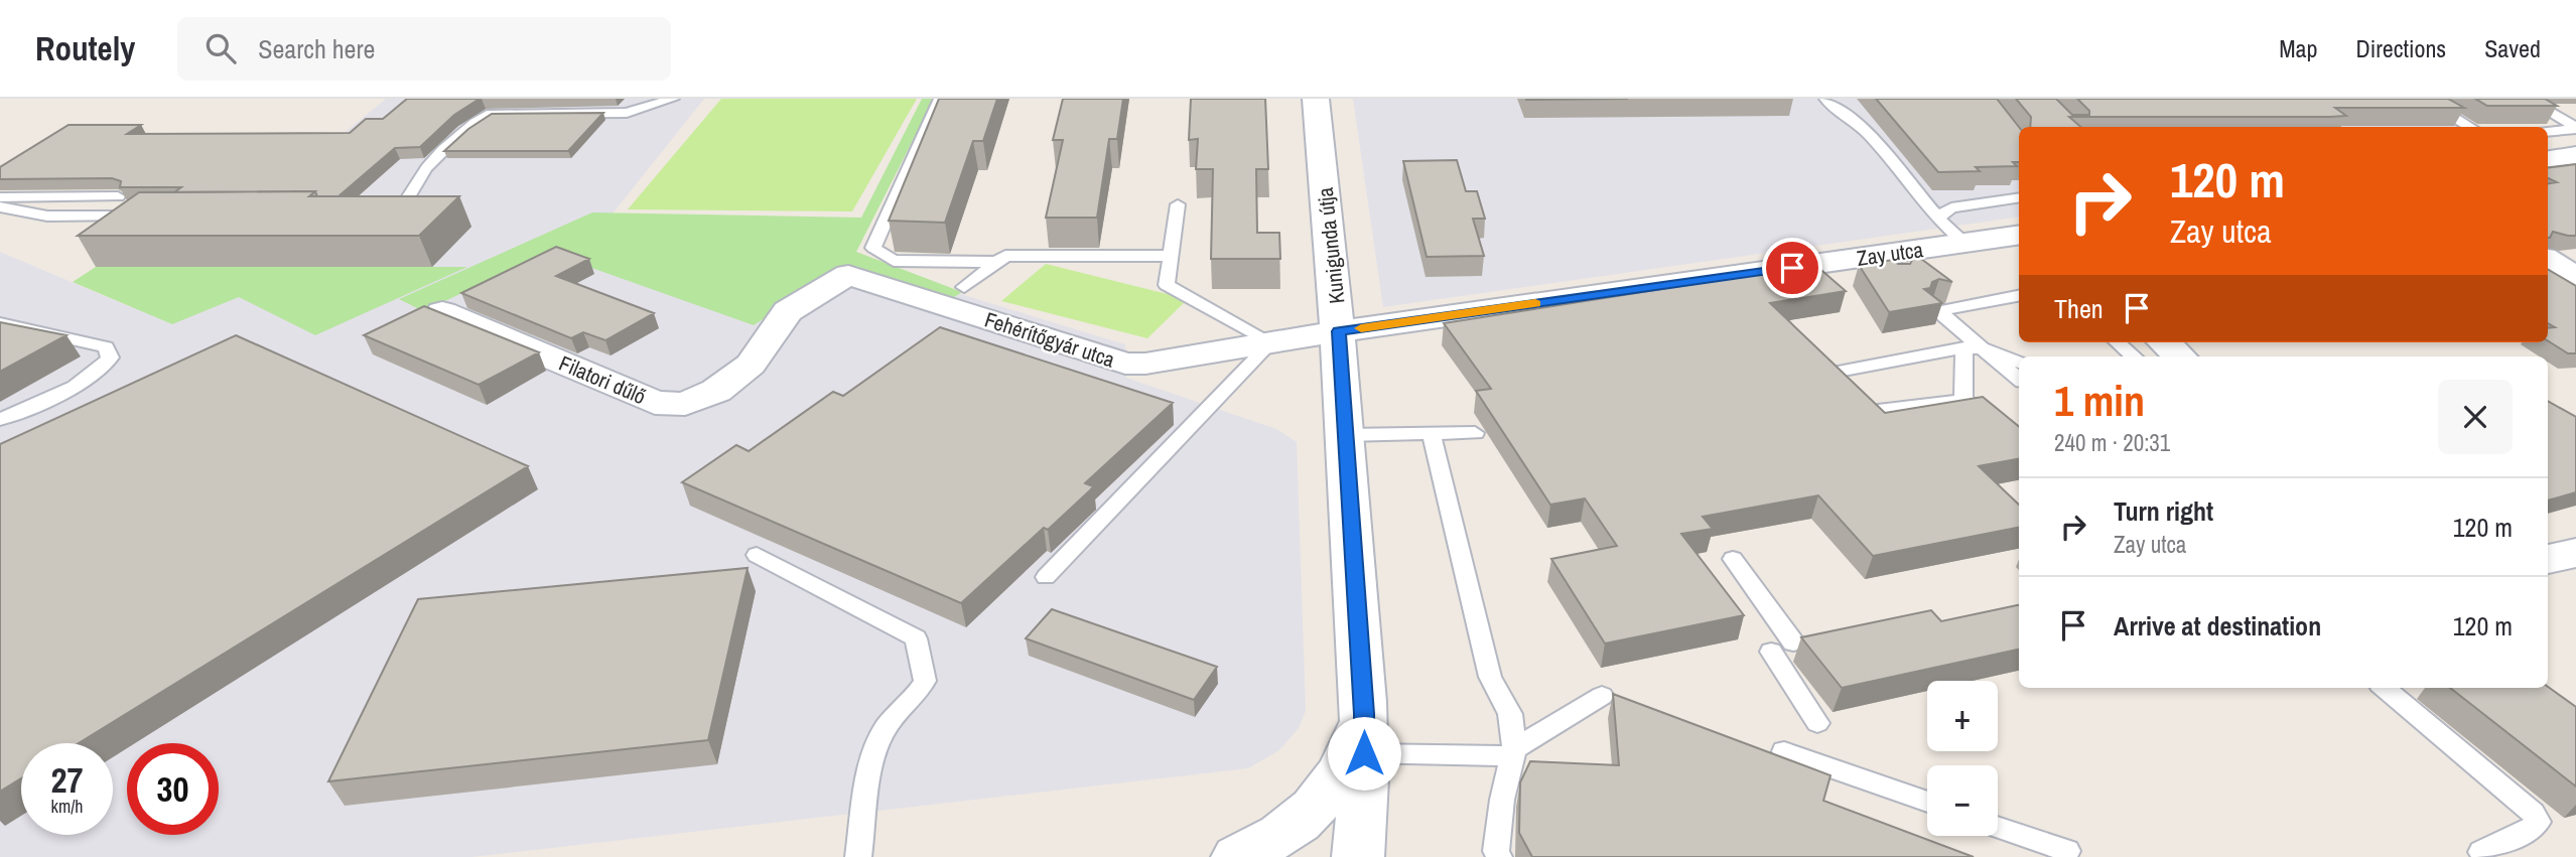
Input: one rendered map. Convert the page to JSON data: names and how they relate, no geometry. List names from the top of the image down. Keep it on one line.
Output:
{"streets":{"street":["Kunigunda útja","Zay utca","Fehérítőgyár utca","Filatori dűlő"]},"crossings":[["Kunigunda útja","Zay utca"],["Kunigunda útja","Fehérítőgyár utca"],["Zay utca","Fehérítőgyár utca"],["Fehérítőgyár utca","Filatori dűlő"]],"page":{"header":"Routely","search":"Search here","nav":["Map","Directions","Saved"],"turn":["120 m","Zay utca"],"then":"Then","heading":["1 min","240 m · 20:31"],"list":[{"name":"Turn right","note":"Zay utca","value":"120 m"},{"name":"Arrive at destination","value":"120 m"}],"map_buttons":["+","−"],"speed":"27 km/h","limit":"30"}}
